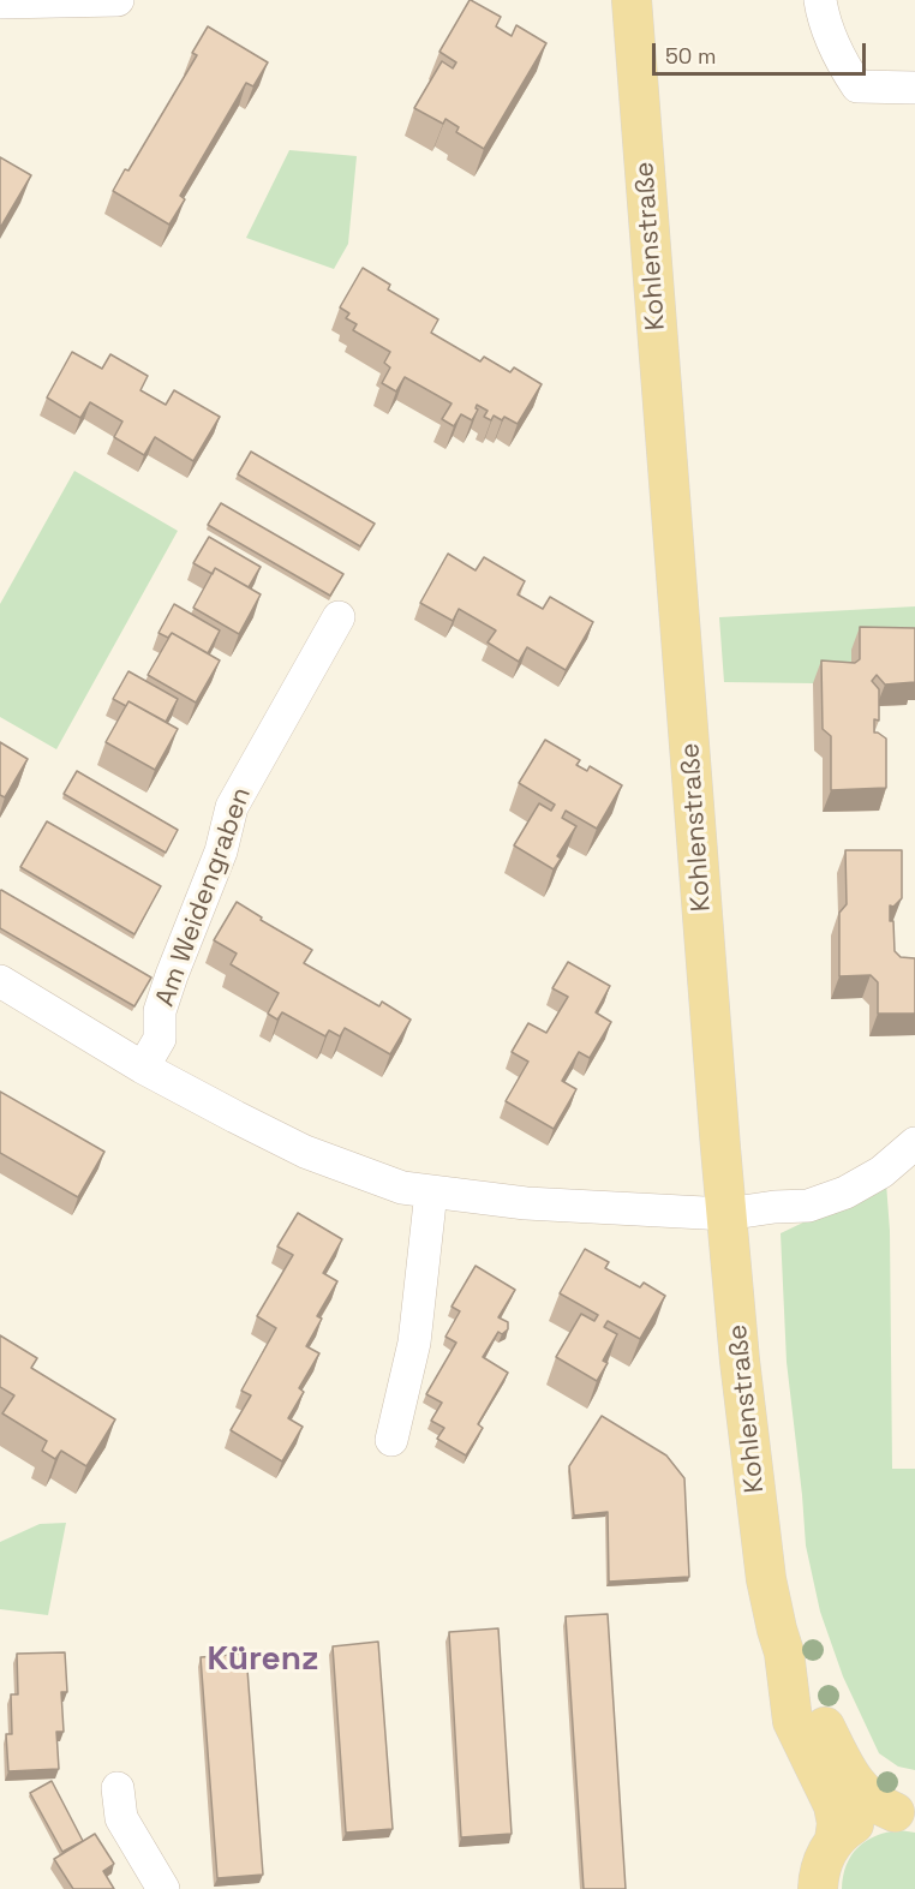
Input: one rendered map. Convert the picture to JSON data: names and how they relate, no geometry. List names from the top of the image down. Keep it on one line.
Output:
{"streets":{"main road":["Kohlenstraße"],"street":["Am Weidengraben"]},"districts":["Kürenz"],"scale_bar":"50 m"}
